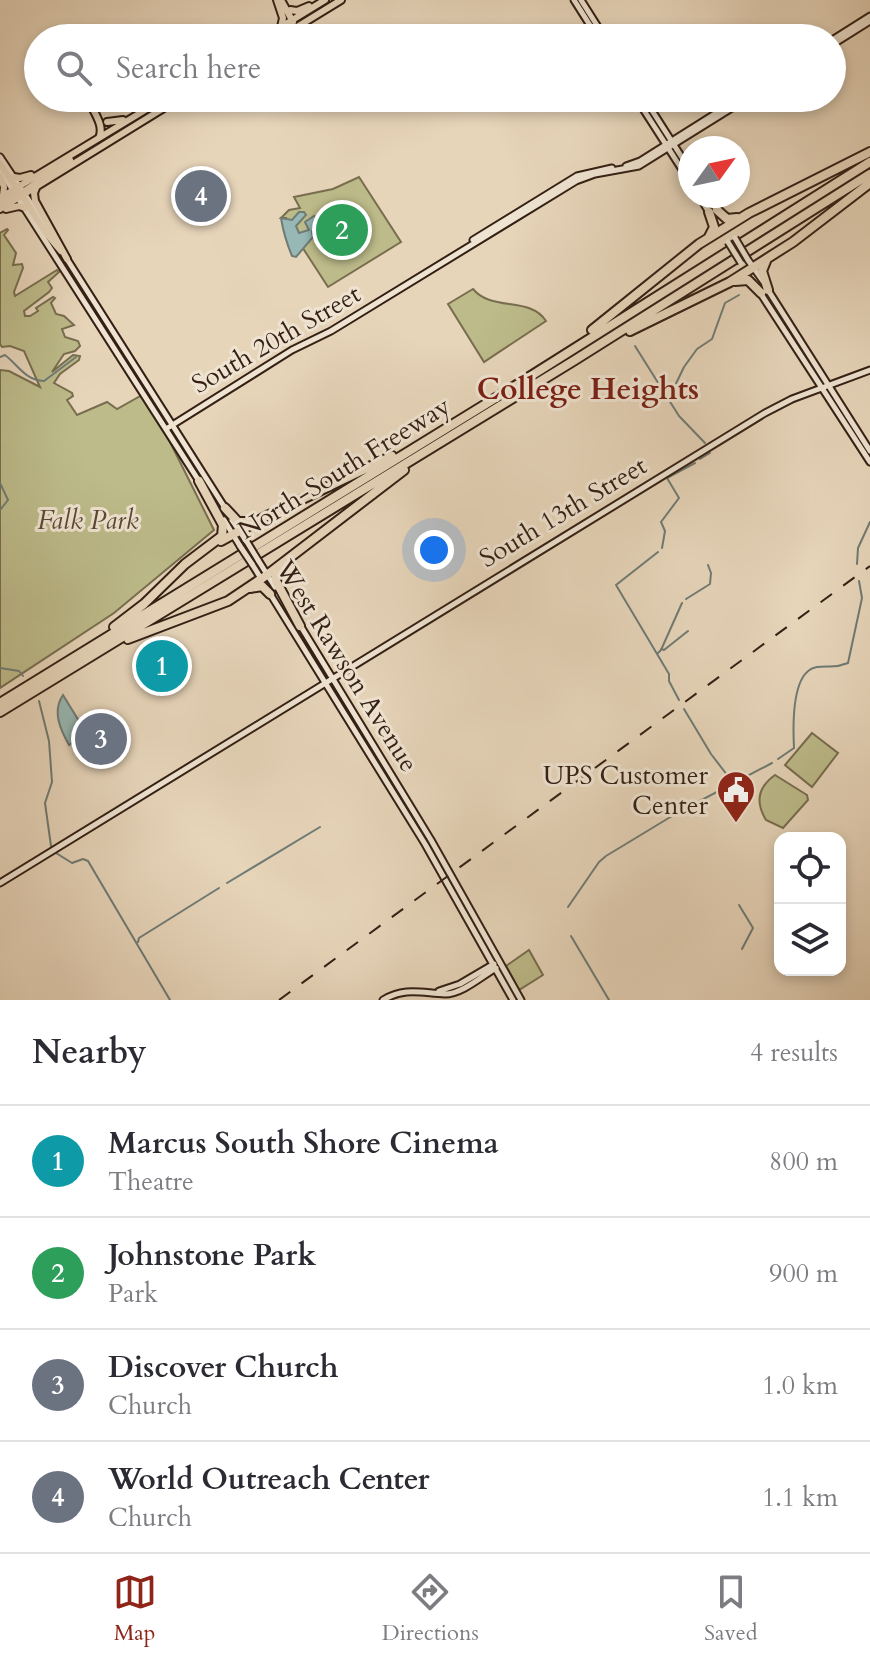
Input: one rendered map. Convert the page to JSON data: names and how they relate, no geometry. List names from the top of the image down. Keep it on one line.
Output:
{"streets":{"highway":["North-South Freeway"],"main road":["South 20th Street","South 13th Street","West Rawson Avenue"]},"crossings":[["South 20th Street","West Rawson Avenue"],["South 13th Street","West Rawson Avenue"]],"districts":["College Heights"],"parks":["Falk Park"],"places":{"public building":["UPS Customer Center"]},"north":"top right","page":{"search":"Search here","pins":["4","2","1","3"],"heading":["Nearby","4 results"],"list":[{"mark":"1","name":"Marcus South Shore Cinema","note":"Theatre","value":"800 m"},{"mark":"2","name":"Johnstone Park","note":"Park","value":"900 m"},{"mark":"3","name":"Discover Church","note":"Church","value":"1.0 km"},{"mark":"4","name":"World Outreach Center","note":"Church","value":"1.1 km"}],"nav":["Map","Directions","Saved"]}}
